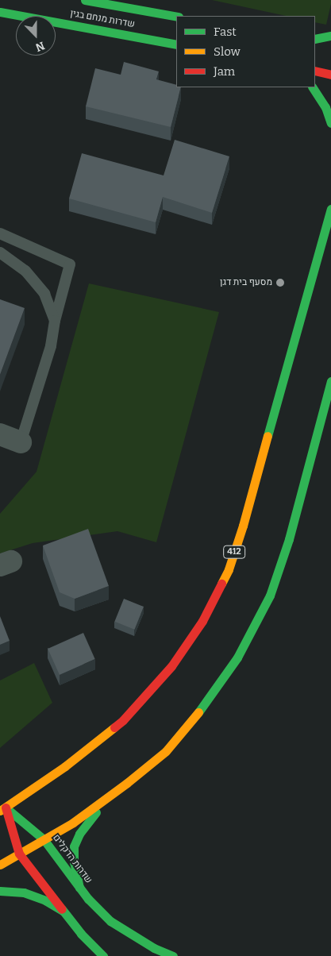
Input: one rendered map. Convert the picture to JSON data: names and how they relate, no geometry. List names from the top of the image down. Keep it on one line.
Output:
{"streets":{"main road":["שדרות מנחם בגין","412","שדרות הדקלים"]},"crossings":[["412","שדרות הדקלים"]],"places":["מסעף בית דגן"],"legend":["Fast","Slow","Jam"],"north":"bottom"}
